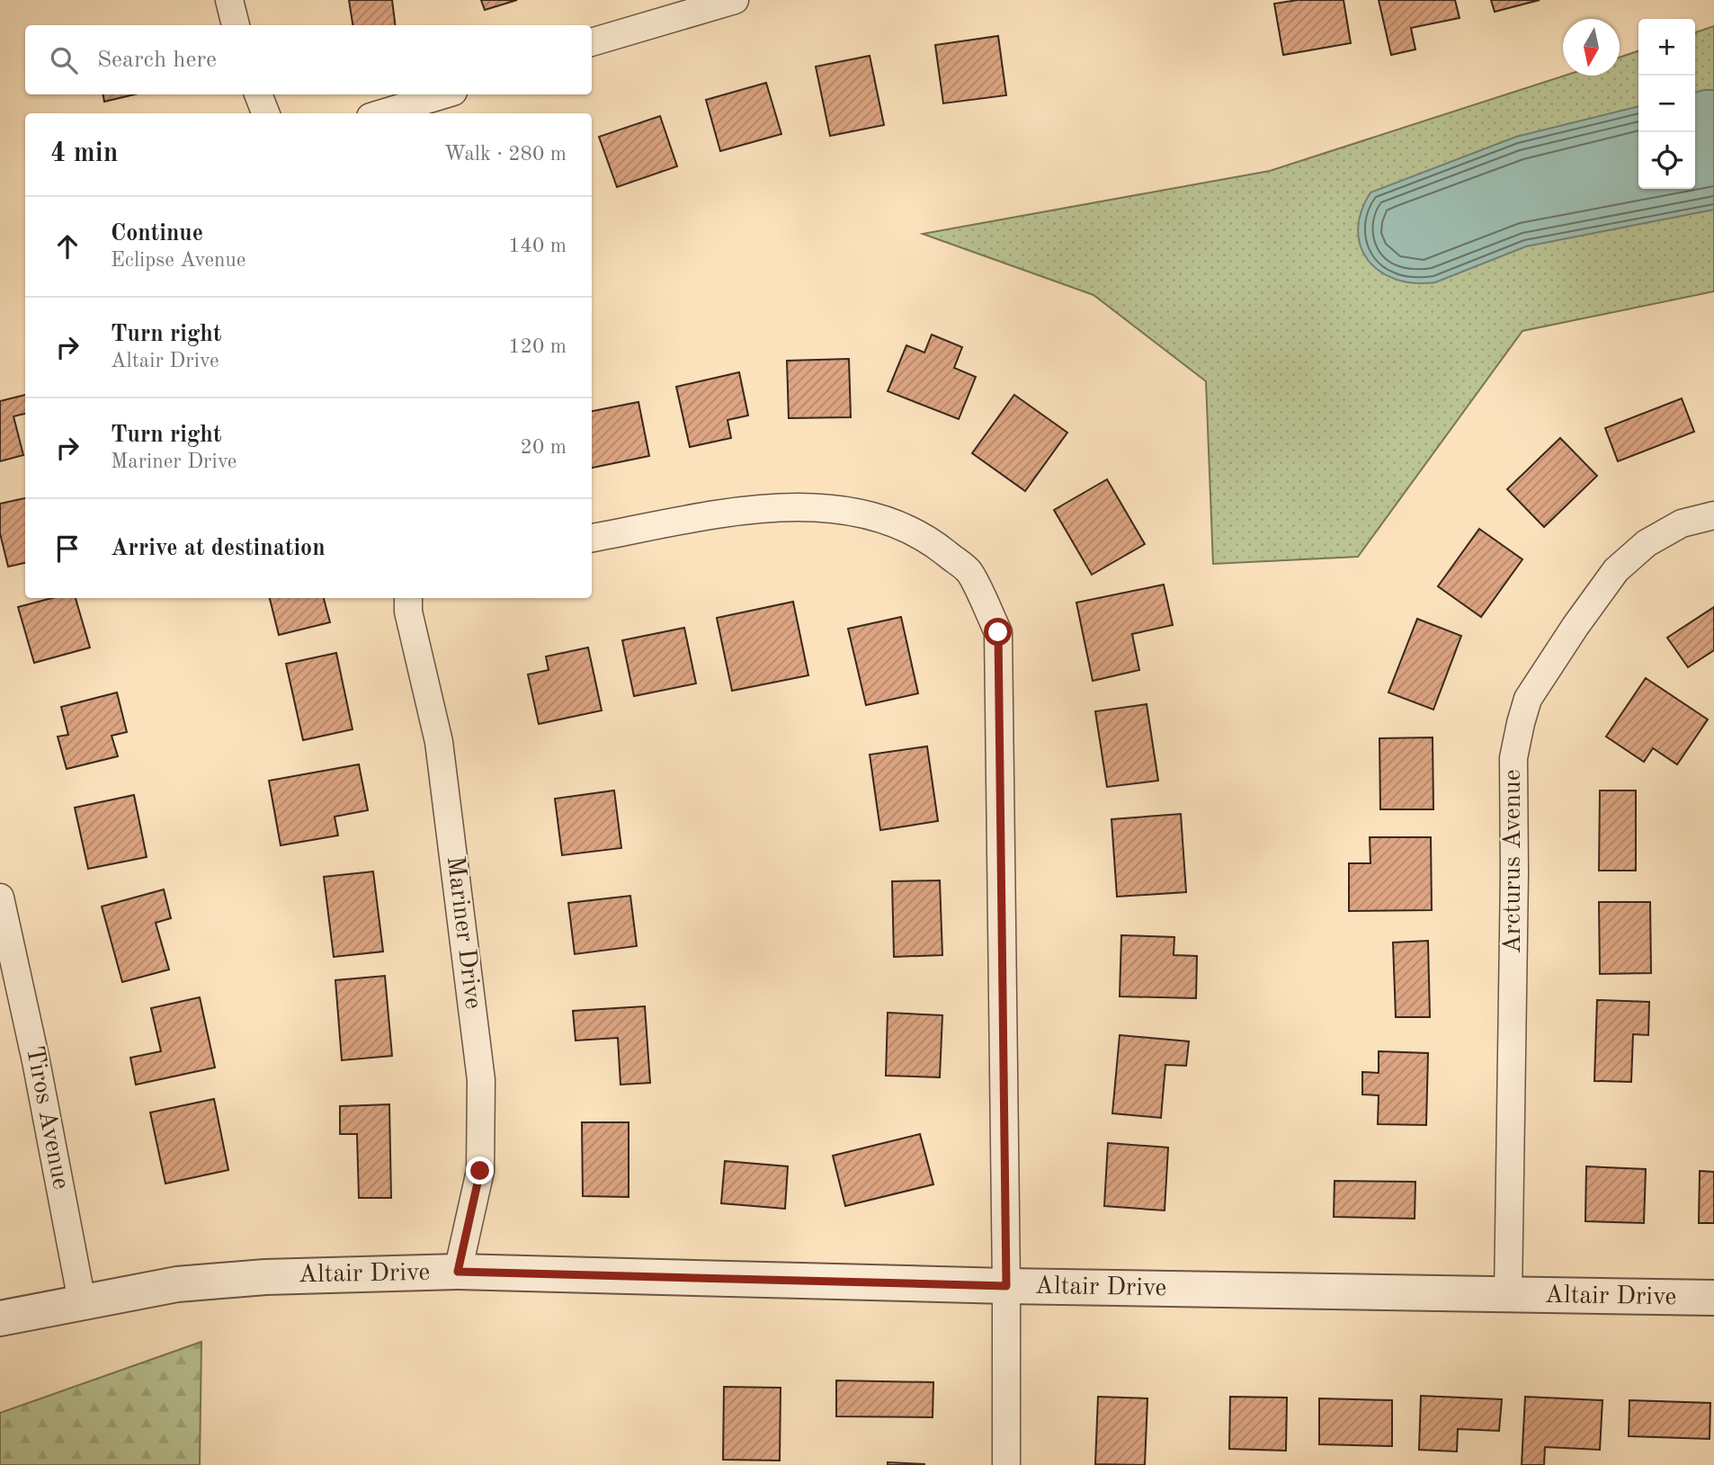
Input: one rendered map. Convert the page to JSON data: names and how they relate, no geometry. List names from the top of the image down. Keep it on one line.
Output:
{"streets":{"street":["Arcturus Avenue","Mariner Drive","Tiros Avenue","Altair Drive"]},"crossings":[["Arcturus Avenue","Altair Drive"],["Mariner Drive","Altair Drive"],["Tiros Avenue","Altair Drive"]],"north":"bottom","page":{"map_buttons":["+","−"],"search":"Search here","heading":["4 min","Walk · 280 m"],"list":[["Continue","Eclipse Avenue","140 m"],["Turn right","Altair Drive","120 m"],["Turn right","Mariner Drive","20 m"],"Arrive at destination"]}}
